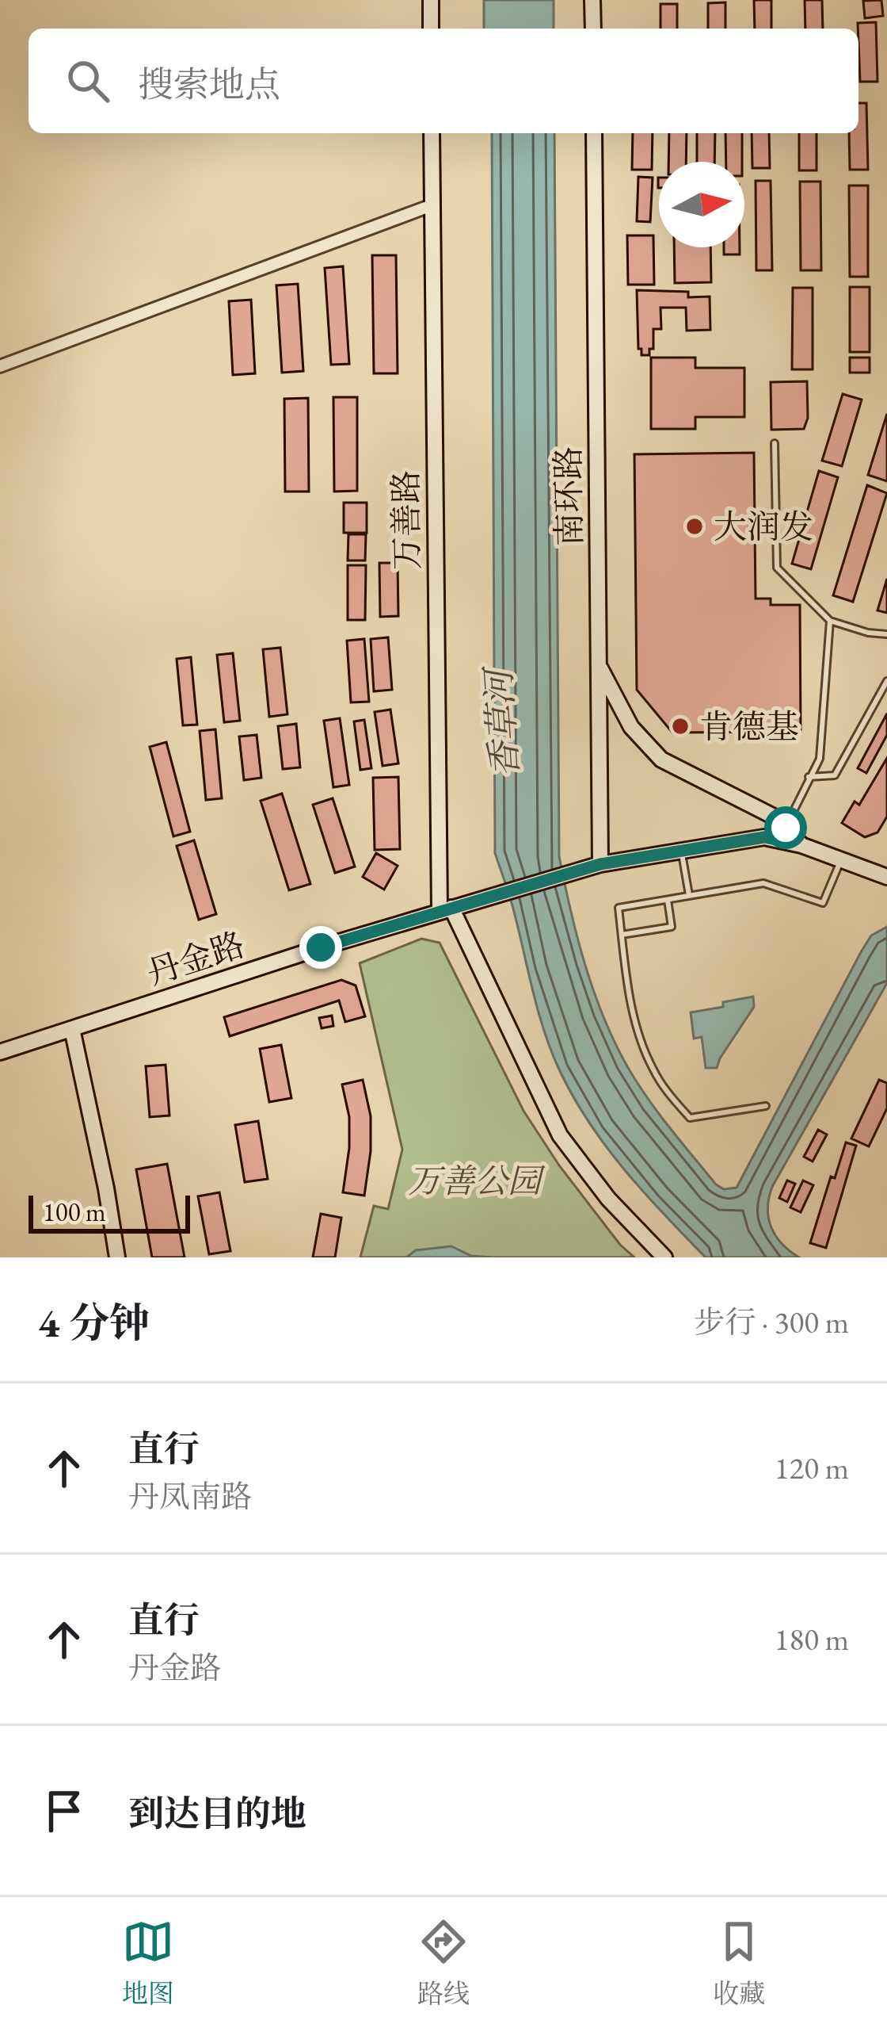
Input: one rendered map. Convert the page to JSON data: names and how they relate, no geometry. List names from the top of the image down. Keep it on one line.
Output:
{"streets":{"main road":["南环路","万善路","丹金路"]},"crossings":[["南环路","丹金路"],["万善路","丹金路"]],"water":["香草河"],"parks":["万善公园"],"places":["大润发","肯德基"],"scale_bar":"100 m","north":"right","page":{"search":"搜索地点","scale":"100 m","heading":["4 分钟","步行 · 300 m"],"list":[["直行","丹凤南路","120 m"],["直行","丹金路","180 m"],"到达目的地"],"nav":["地图","路线","收藏"]}}
